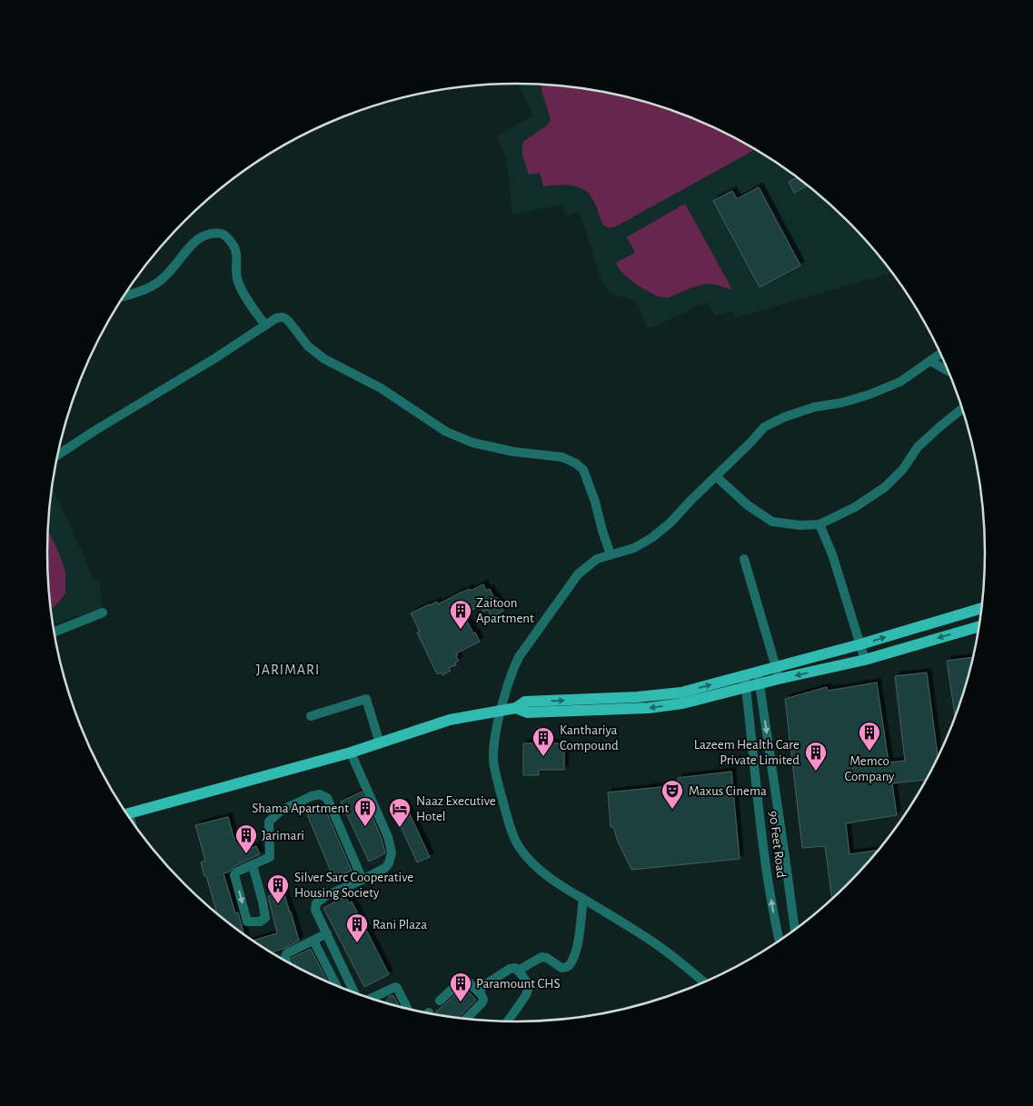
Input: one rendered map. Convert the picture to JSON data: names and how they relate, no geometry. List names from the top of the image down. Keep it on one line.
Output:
{"streets":{"street":["90 Feet Road"]},"districts":["JARIMARI"],"places":{"building":["Zaitoon Apartment","Memco Company","Kanthariya Compound","Lazeem Health Care Private Limited","Shama Apartment","Jarimari","Silver Sarc Cooperative Housing Society","Rani Plaza","Paramount CHS"],"theatre":["Maxus Cinema"],"hotel":["Naaz Executive Hotel"]}}
